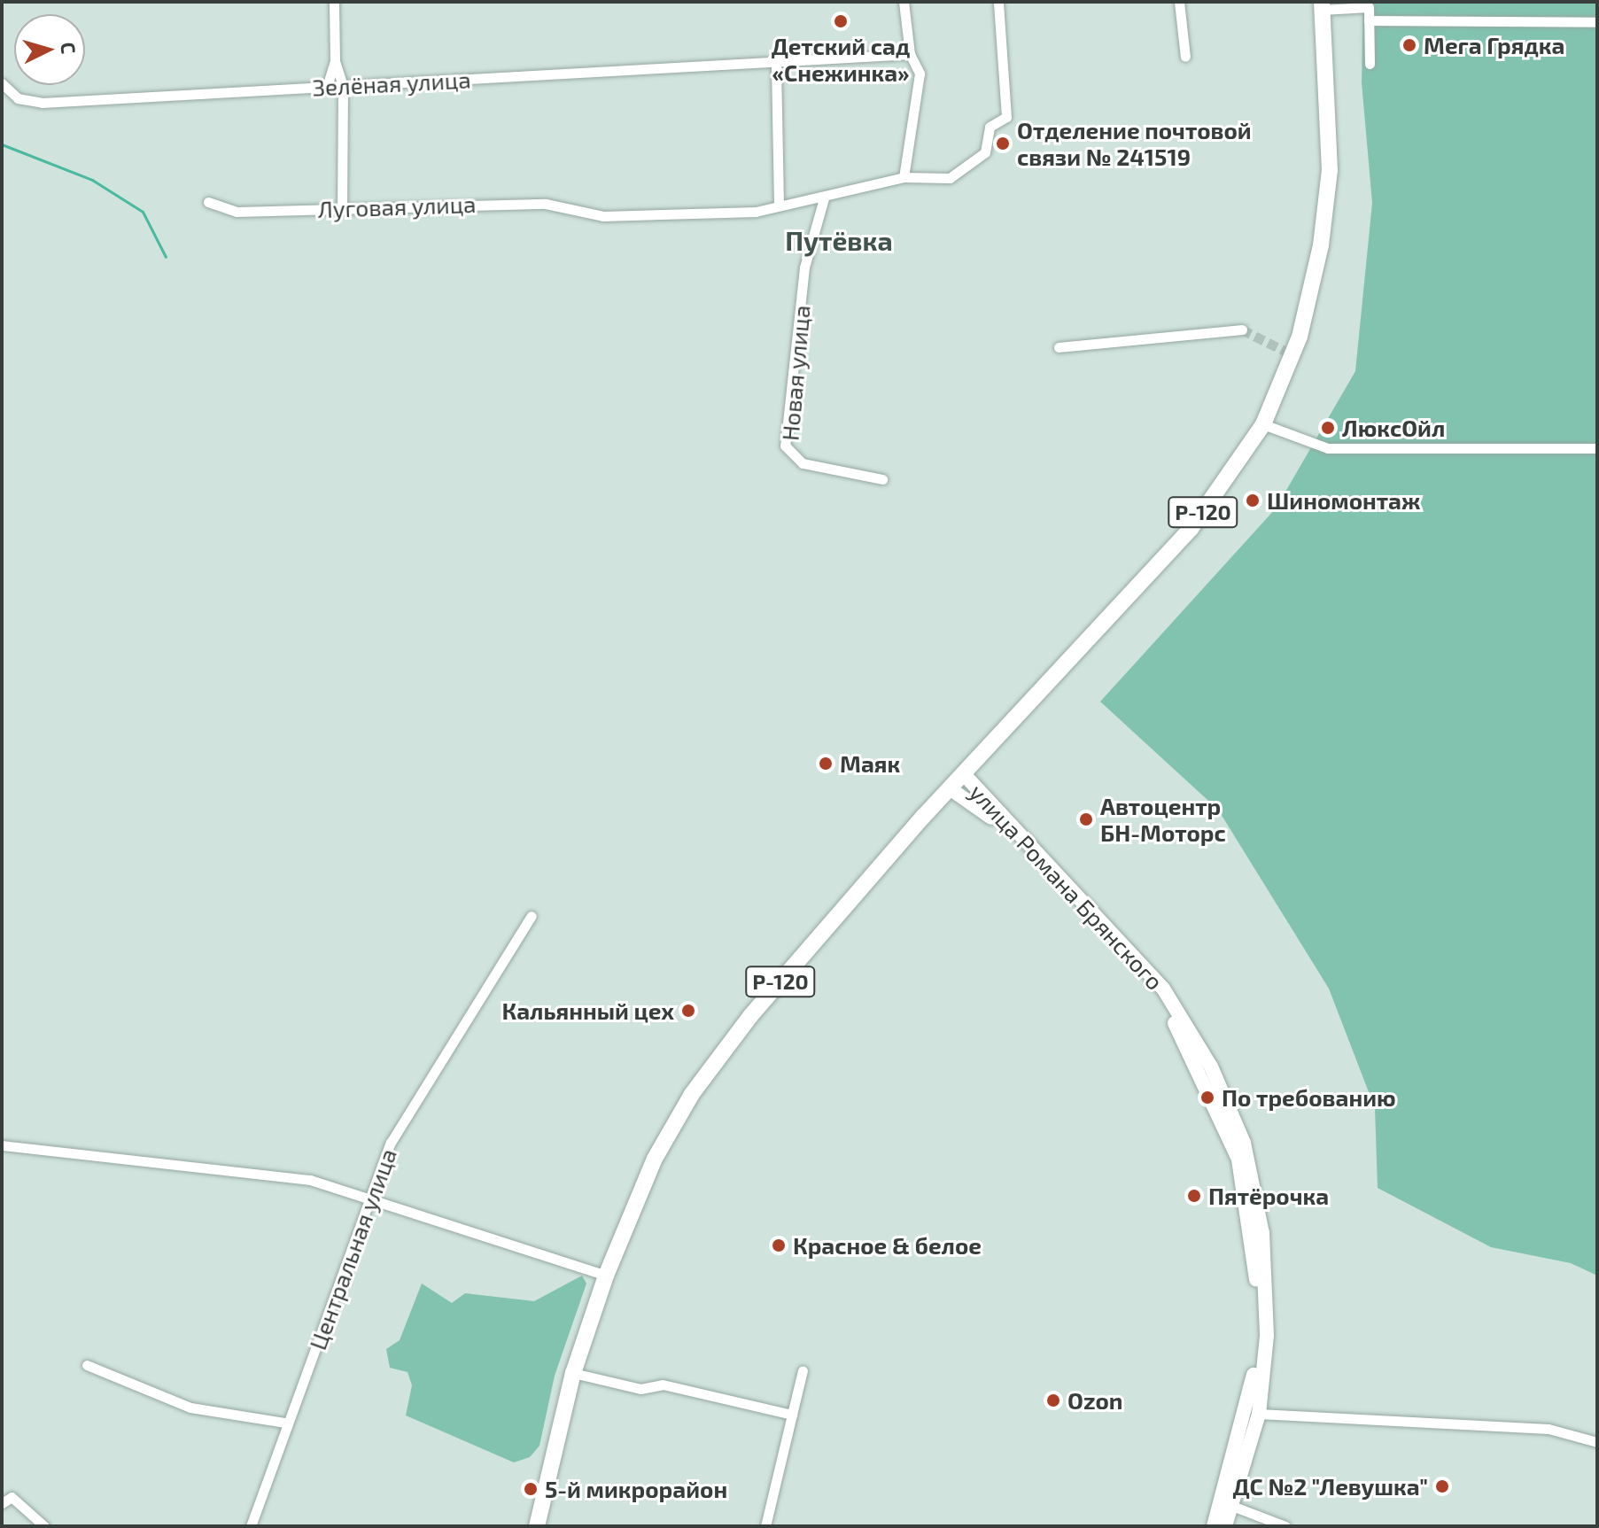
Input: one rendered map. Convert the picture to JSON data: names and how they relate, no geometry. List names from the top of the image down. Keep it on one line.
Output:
{"streets":{"main road":["Р-120","улица Романа Брянского"],"street":["Зелёная улица","Луговая улица","Новая улица","Центральная улица"]},"crossings":[["Луговая улица","Новая улица"],["Р-120","улица Романа Брянского"]],"districts":["Путёвка"],"places":["Детский сад «Снежинка»","Мега Грядка","Отделение почтовой связи № 241519","ЛюксОйл","Шиномонтаж","Маяк","Автоцентр БН-Моторс","Кальянный цех","По требованию","Пятёрочка","Красное & белое","Ozon","ДС №2 \"Левушка\"","5-й микрорайон"],"north":"right"}
